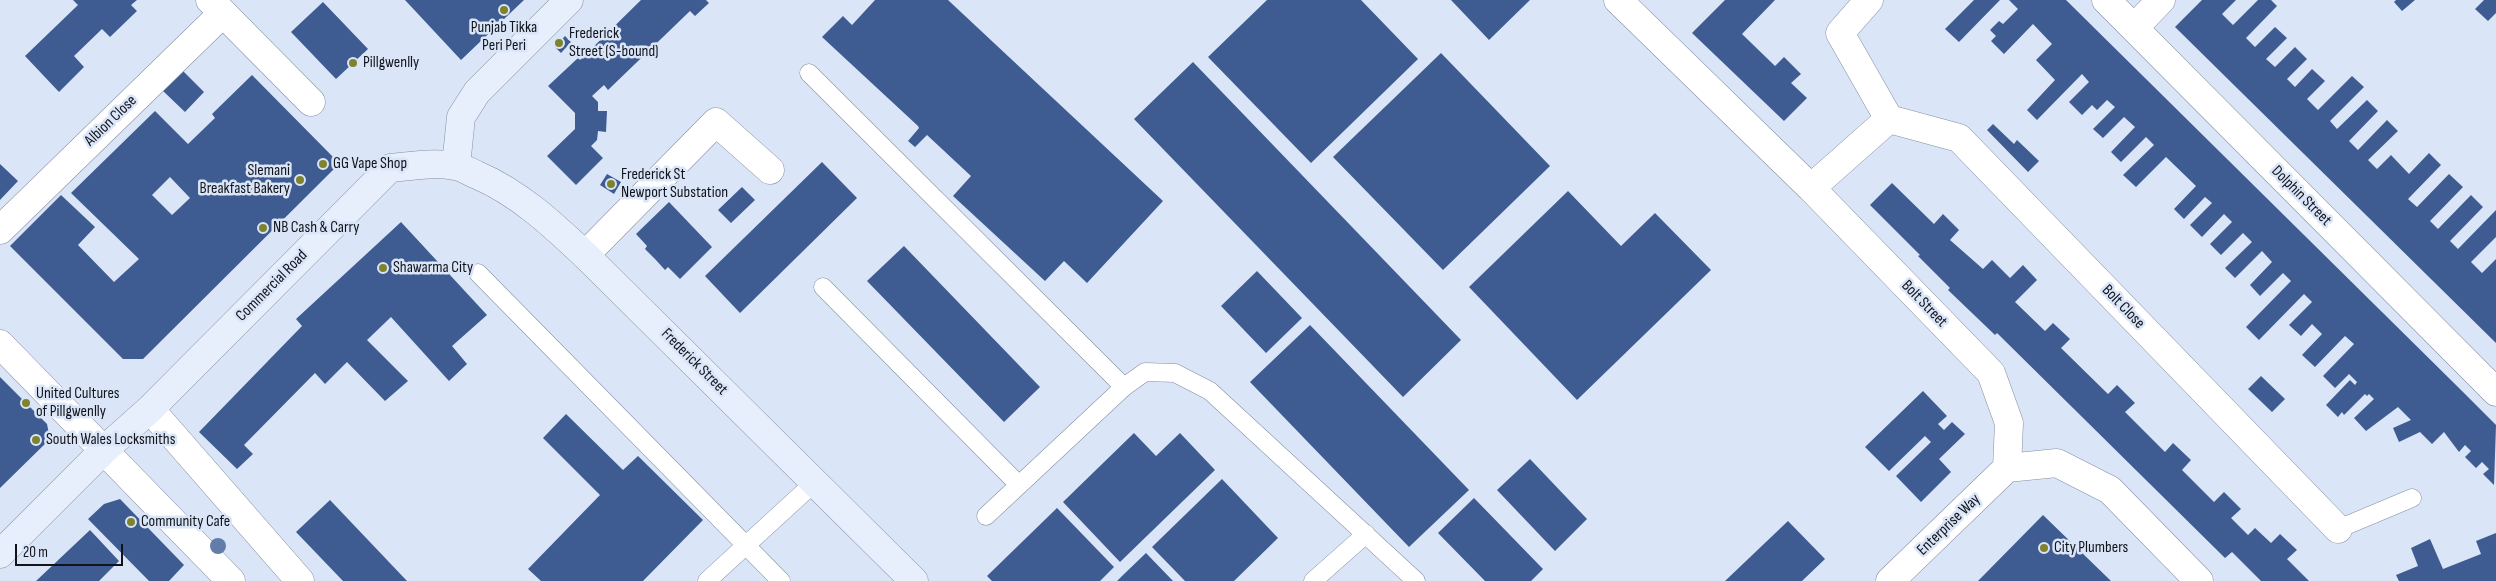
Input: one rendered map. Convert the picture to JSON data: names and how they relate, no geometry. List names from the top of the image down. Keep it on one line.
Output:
{"streets":{"street":["Albion Close","Dolphin Street","Commercial Road","Bolt Street","Bolt Close","Frederick Street","Enterprise Way"]},"crossings":[["Commercial Road","Frederick Street"],["Bolt Street","Enterprise Way"]],"places":["Punjab Tikka Peri Peri","Frederick Street (S-bound)","Pillgwenlly","GG Vape Shop","Slemani Breakfast Bakery","Frederick St Newport Substation","NB Cash & Carry","Shawarma City","United Cultures of Pillgwenlly","South Wales Locksmiths","Community Cafe","City Plumbers"],"scale_bar":"20 m"}
